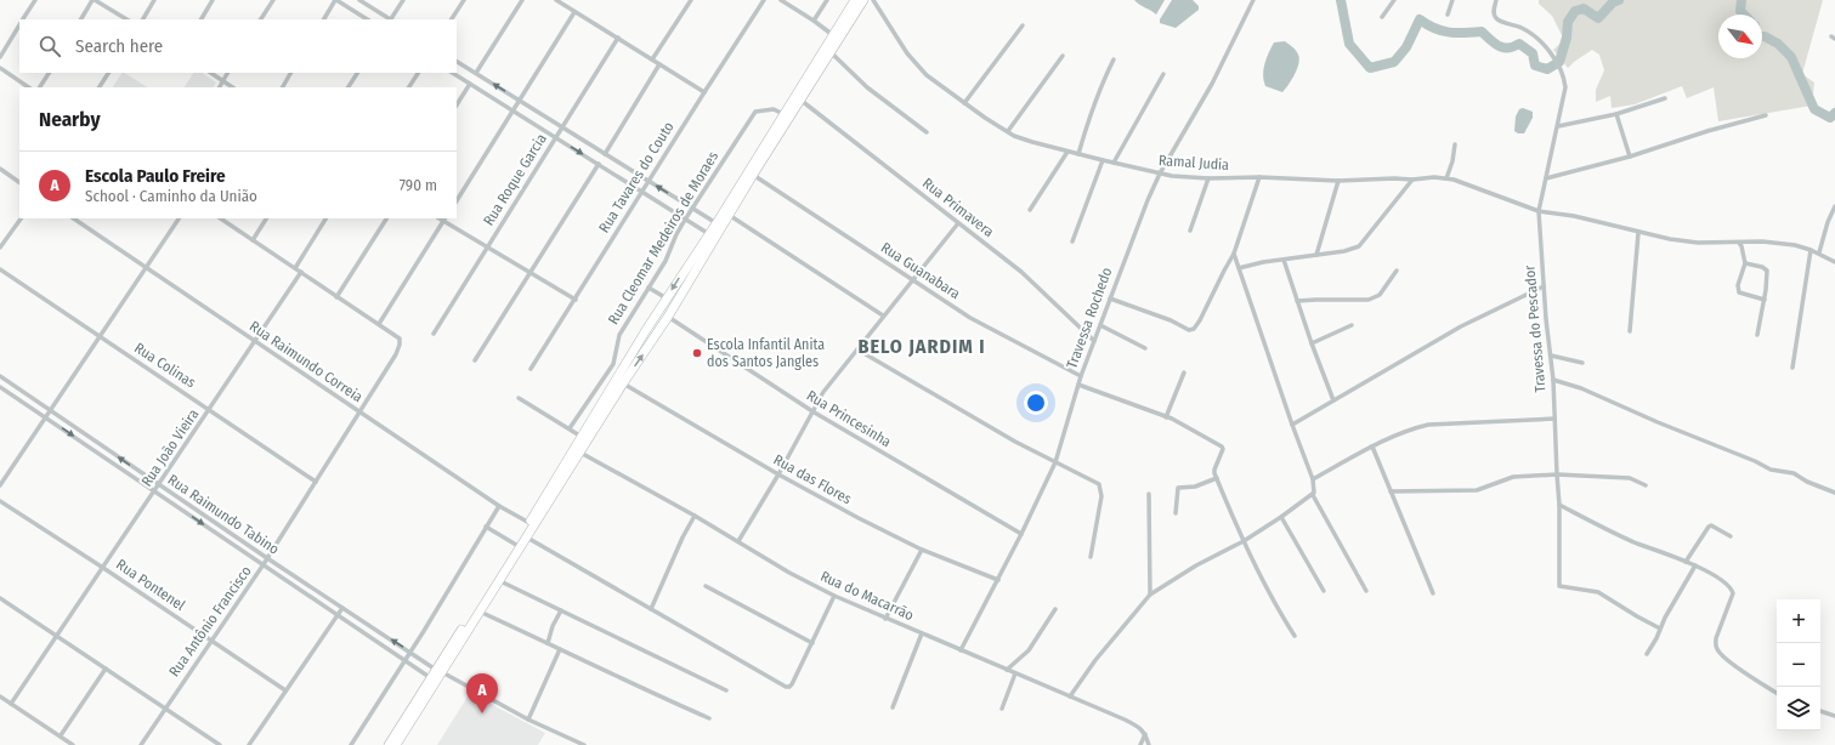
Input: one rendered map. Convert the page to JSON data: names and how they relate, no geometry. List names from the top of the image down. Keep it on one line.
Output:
{"streets":{"street":["Ramal Judia","Rua Tavares do Couto","Rua Roque Garcia","Rua Primavera","Rua Cleomar Medeiros de Moraes","Rua Guanabara","Travessa Rochedo","Travessa do Pescador","Rua Raimundo Correia","Rua Colinas","Rua Princesinha","Rua João Vieira","Rua das Flores","Rua Raimundo Tabino","Rua Pontenel","Rua do Macarrão","Rua Antônio Francisco"]},"crossings":[["Ramal Judia","Travessa Rochedo"],["Ramal Judia","Travessa do Pescador"],["Rua Primavera","Travessa Rochedo"],["Rua Guanabara","Travessa Rochedo"],["Travessa Rochedo","Rua Princesinha"],["Travessa Rochedo","Rua das Flores"],["Travessa Rochedo","Rua do Macarrão"],["Rua Raimundo Correia","Rua João Vieira"],["Rua Raimundo Correia","Rua Antônio Francisco"],["Rua Colinas","Rua João Vieira"],["Rua Colinas","Rua Antônio Francisco"],["Rua João Vieira","Rua Raimundo Tabino"],["Rua João Vieira","Rua Pontenel"],["Rua Raimundo Tabino","Rua Antônio Francisco"],["Rua Pontenel","Rua Antônio Francisco"]],"districts":["BELO JARDIM I"],"places":["Escola Infantil Anita dos Santos Jangles"],"north":"bottom right","page":{"search":"Search here","heading":"Nearby","list":[{"mark":"A","name":"Escola Paulo Freire","note":"School · Caminho da União","value":"790 m"}],"map_buttons":["+","−"],"pins":"A"}}
